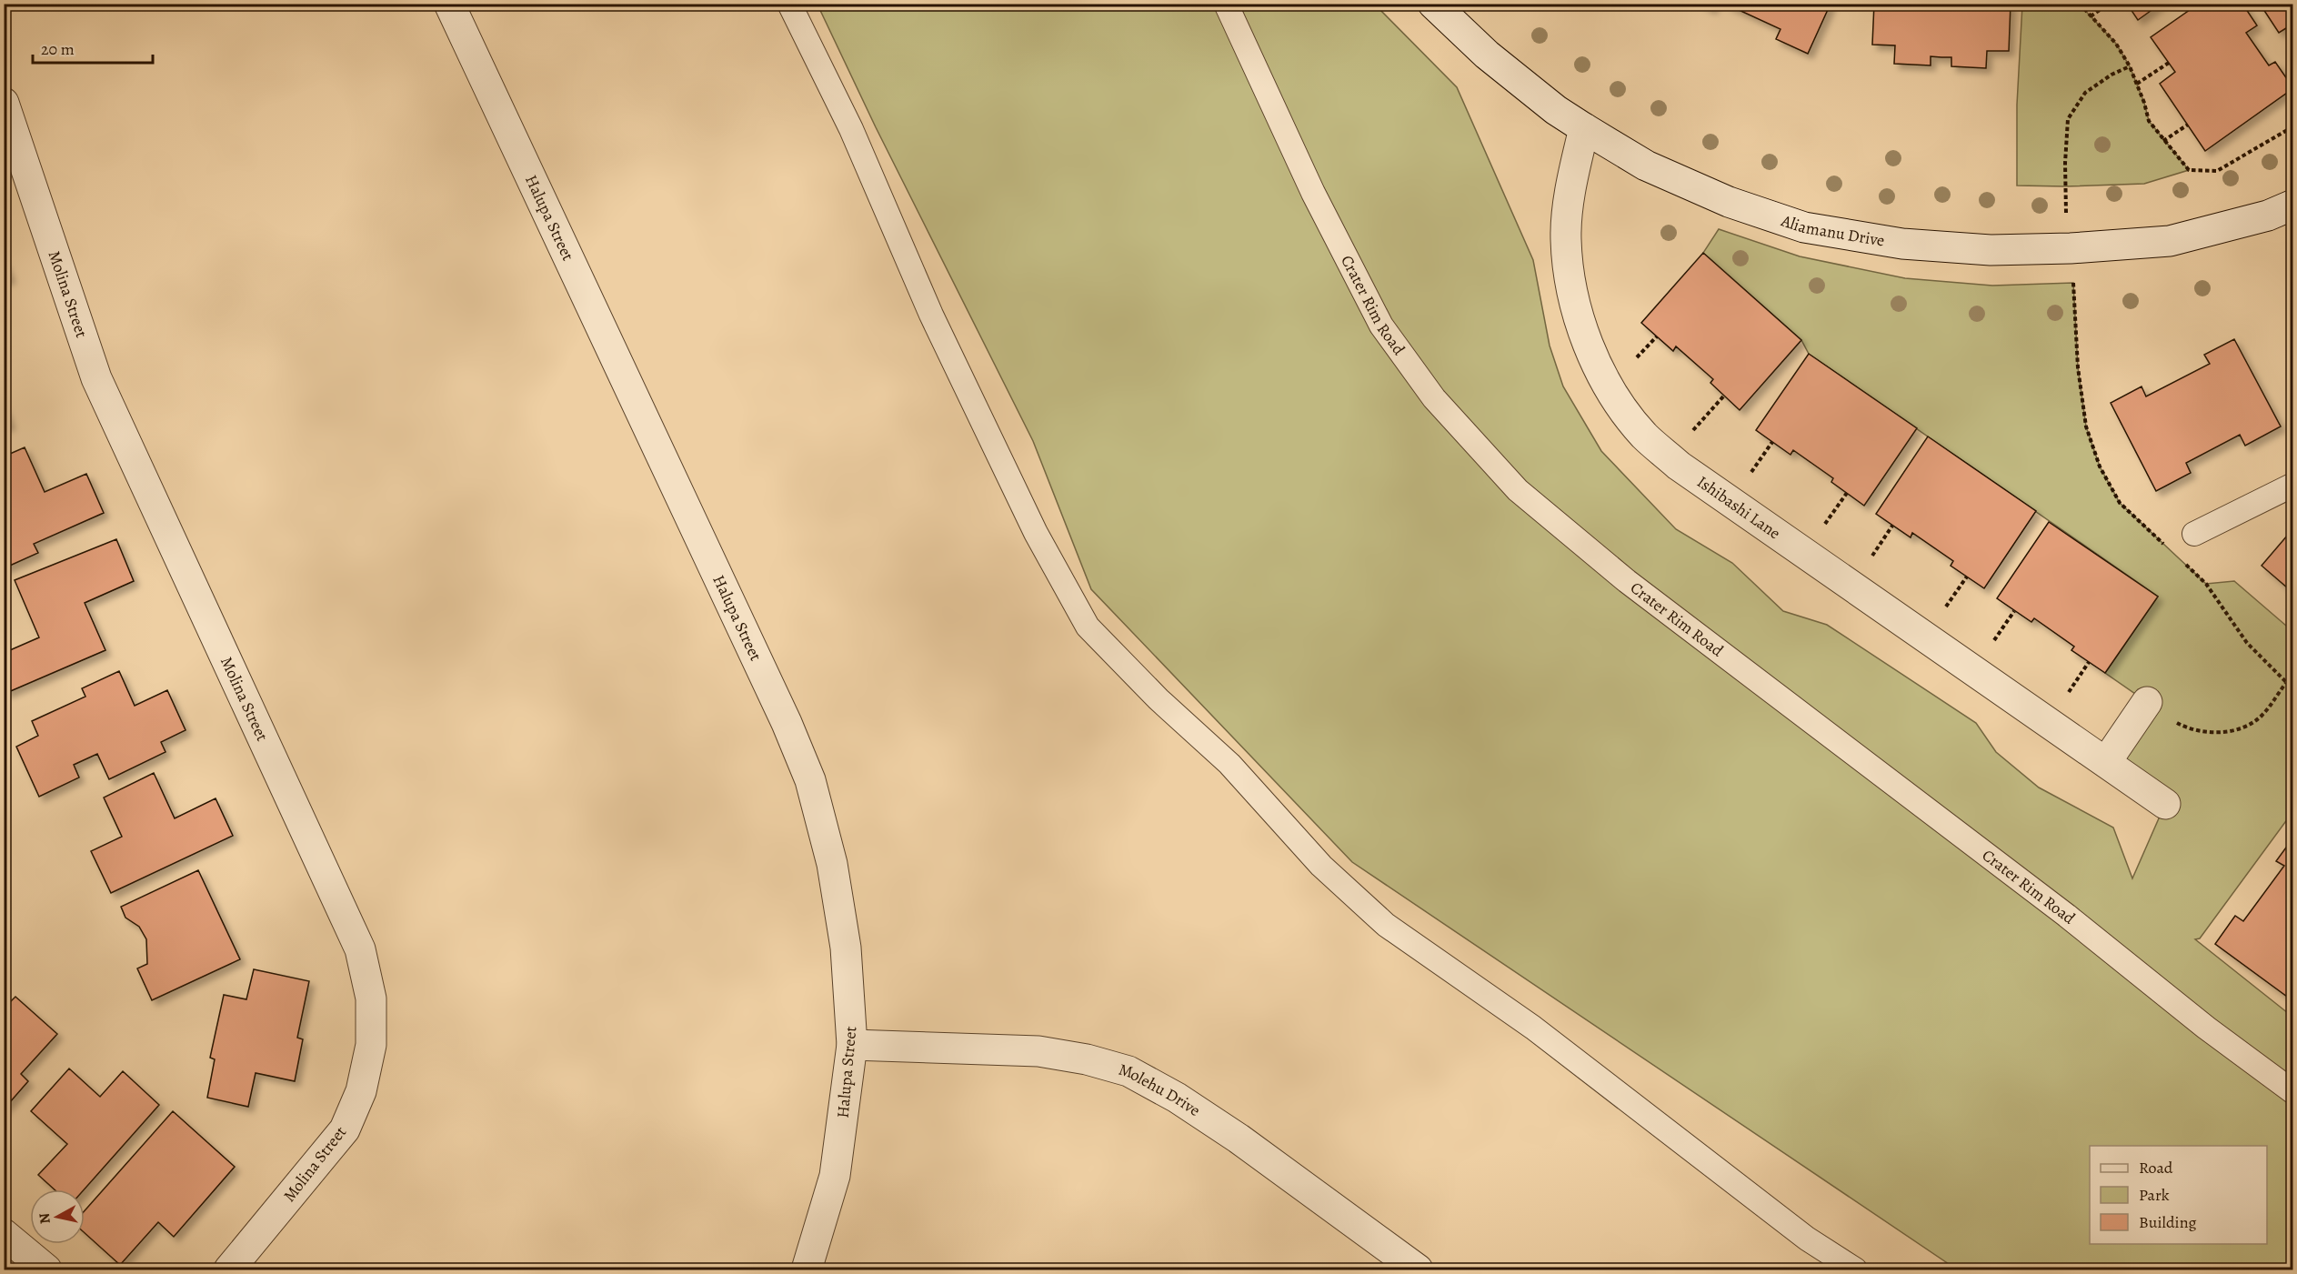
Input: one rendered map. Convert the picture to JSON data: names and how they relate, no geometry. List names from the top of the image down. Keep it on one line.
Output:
{"streets":{"street":["Halupa Street","Aliamanu Drive","Molina Street","Ishibashi Lane","Molehu Drive"],"lane":["Crater Rim Road"]},"crossings":[["Halupa Street","Molehu Drive"],["Aliamanu Drive","Ishibashi Lane"]],"legend":["Road","Park","Building"],"scale_bar":"20 m","north":"left"}
